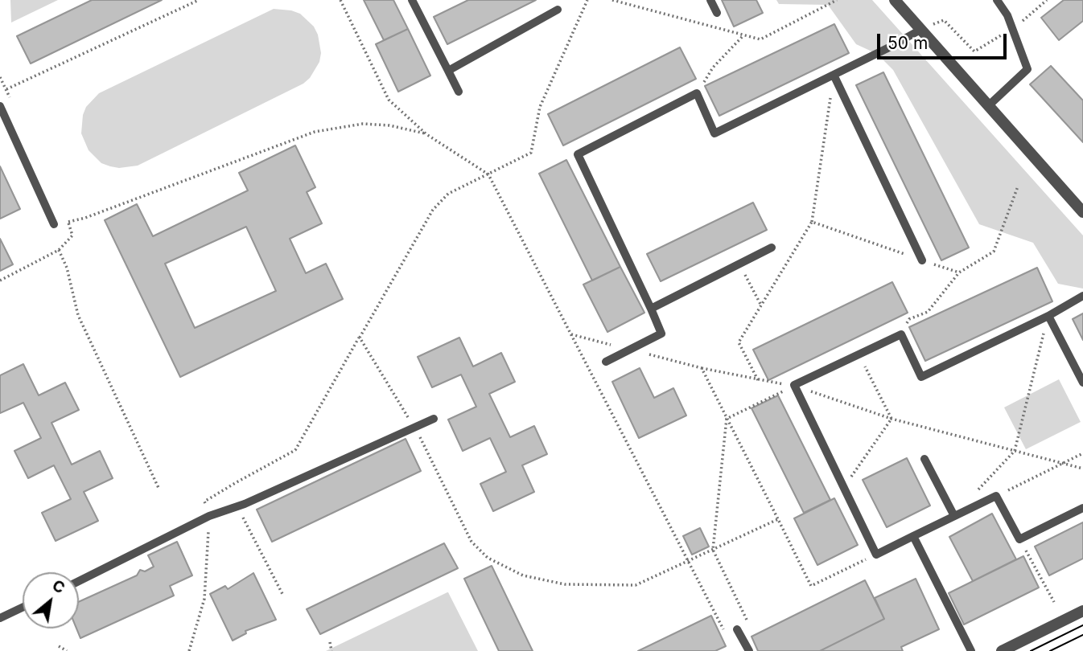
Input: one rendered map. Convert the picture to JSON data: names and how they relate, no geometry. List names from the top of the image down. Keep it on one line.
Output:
{"scale_bar":"50 m","north":"top right"}
